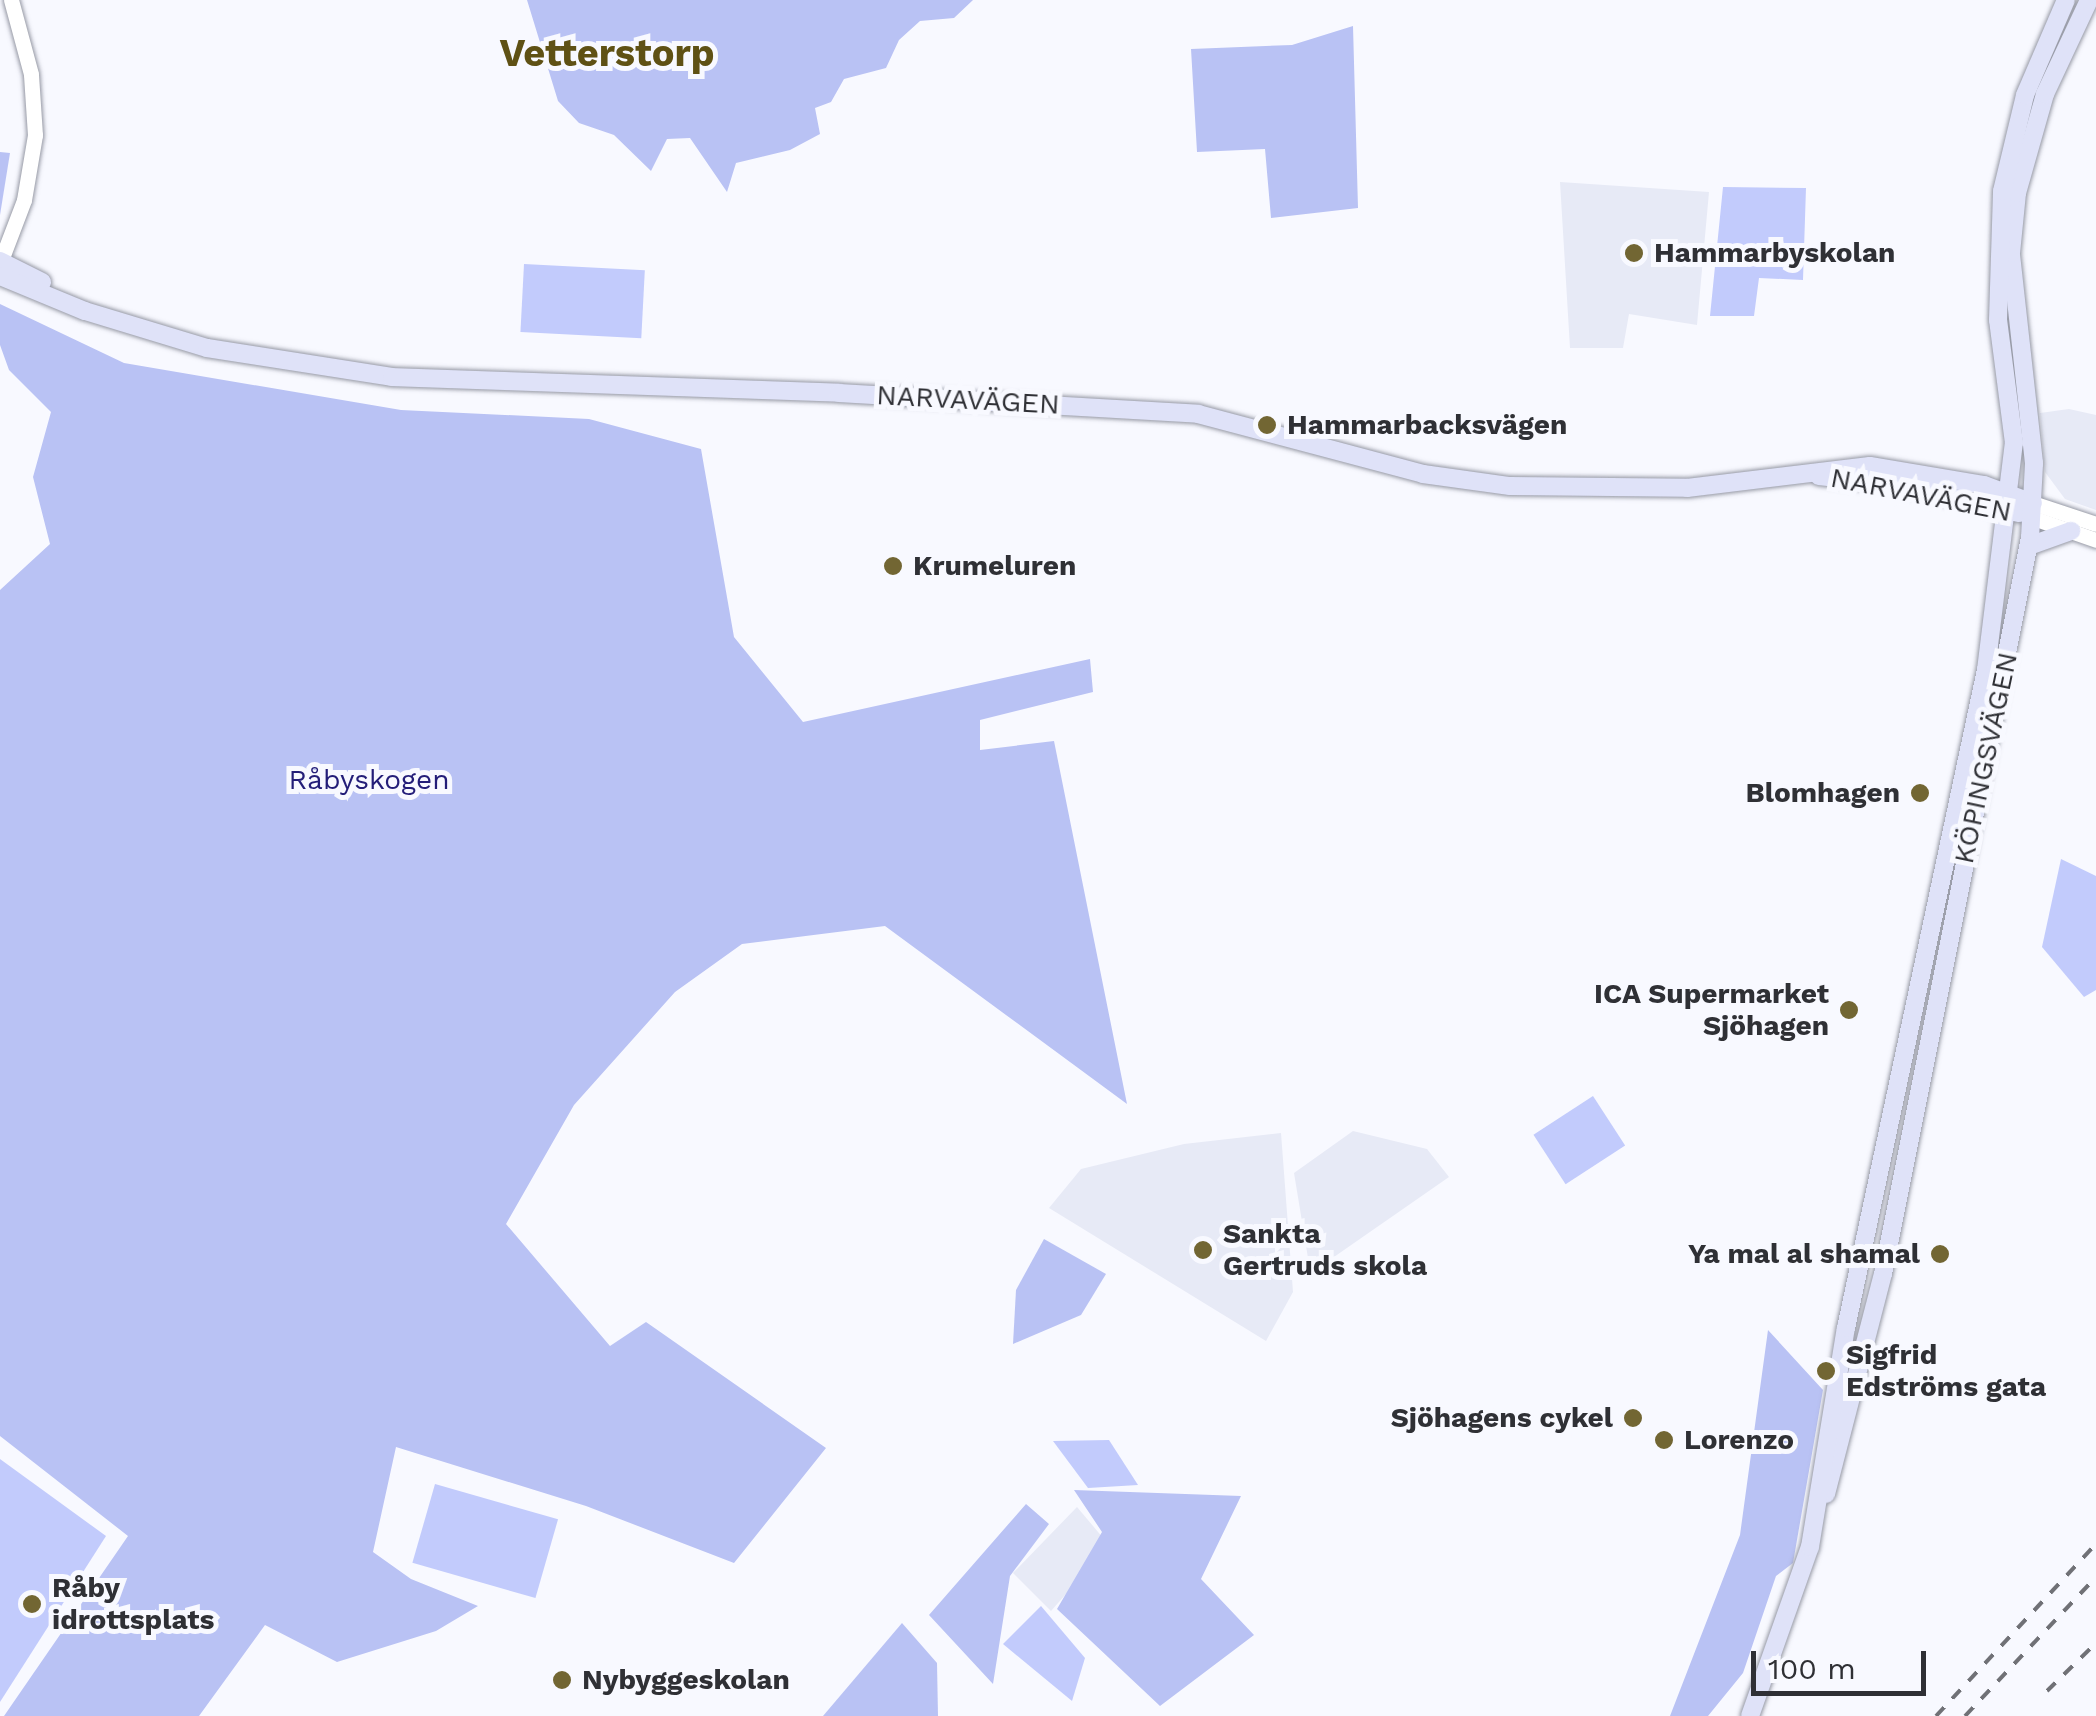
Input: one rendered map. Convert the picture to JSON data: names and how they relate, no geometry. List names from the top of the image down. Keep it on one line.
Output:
{"streets":{"main road":["NARVAVÄGEN","KÖPINGSVÄGEN"]},"crossings":[["NARVAVÄGEN","KÖPINGSVÄGEN"]],"districts":["Vetterstorp"],"parks":["Råbyskogen"],"places":["Hammarbyskolan","Hammarbacksvägen","Krumeluren","Blomhagen","ICA Supermarket Sjöhagen","Sankta Gertruds skola","Ya mal al shamal","Sigfrid Edströms gata","Sjöhagens cykel","Lorenzo","Råby idrottsplats","Nybyggeskolan"],"scale_bar":"100 m"}
